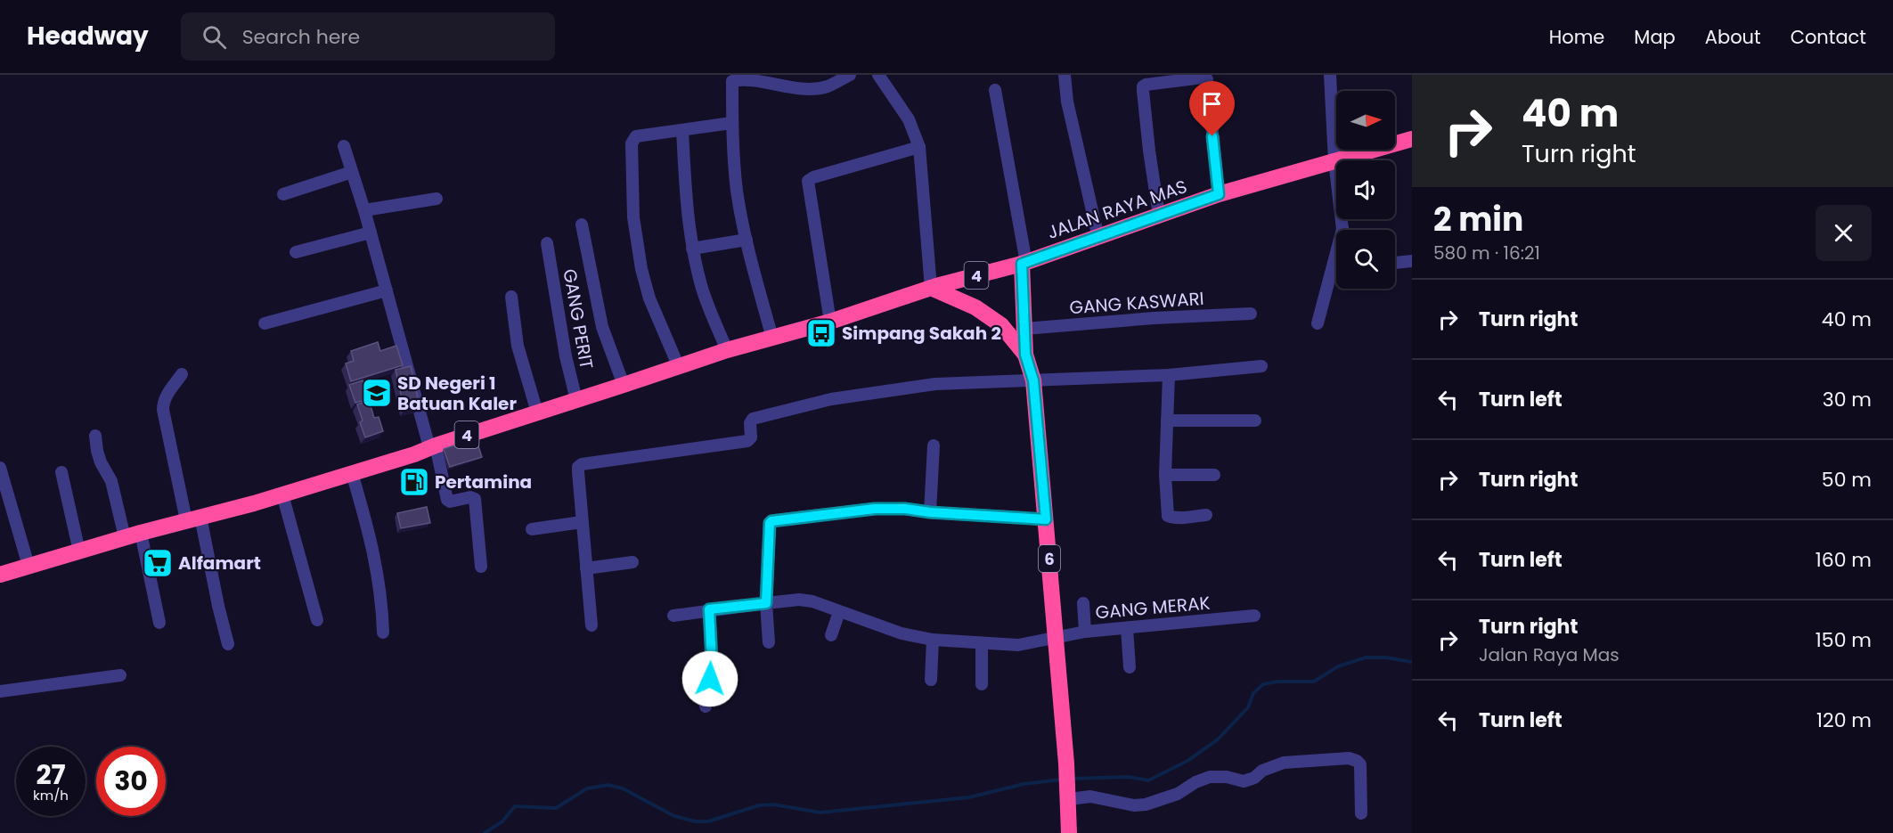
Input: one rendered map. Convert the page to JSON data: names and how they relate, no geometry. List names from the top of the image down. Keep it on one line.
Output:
{"streets":{"highway":["JALAN RAYA MAS","4","6"],"street":["GANG KASWARI","GANG PERIT","GANG MERAK"]},"crossings":[["JALAN RAYA MAS","4"],["JALAN RAYA MAS","6"],["4","GANG PERIT"],["4","6"],["GANG KASWARI","6"],["6","GANG MERAK"]],"places":{"bus stop":["Simpang Sakah 2"],"school or university":["SD Negeri 1 Batuan Kaler"],"fuel station":["Pertamina"],"supermarket":["Alfamart"]},"north":"right","page":{"header":"Headway","search":"Search here","nav":["Home","Map","About","Contact"],"turn":["40 m","Turn right"],"heading":["2 min","580 m · 16:21"],"list":[{"name":"Turn right","value":"40 m"},{"name":"Turn left","value":"30 m"},{"name":"Turn right","value":"50 m"},{"name":"Turn left","value":"160 m"},{"name":"Turn right","note":"Jalan Raya Mas","value":"150 m"},{"name":"Turn left","value":"120 m"}],"speed":"27 km/h","limit":"30"}}
